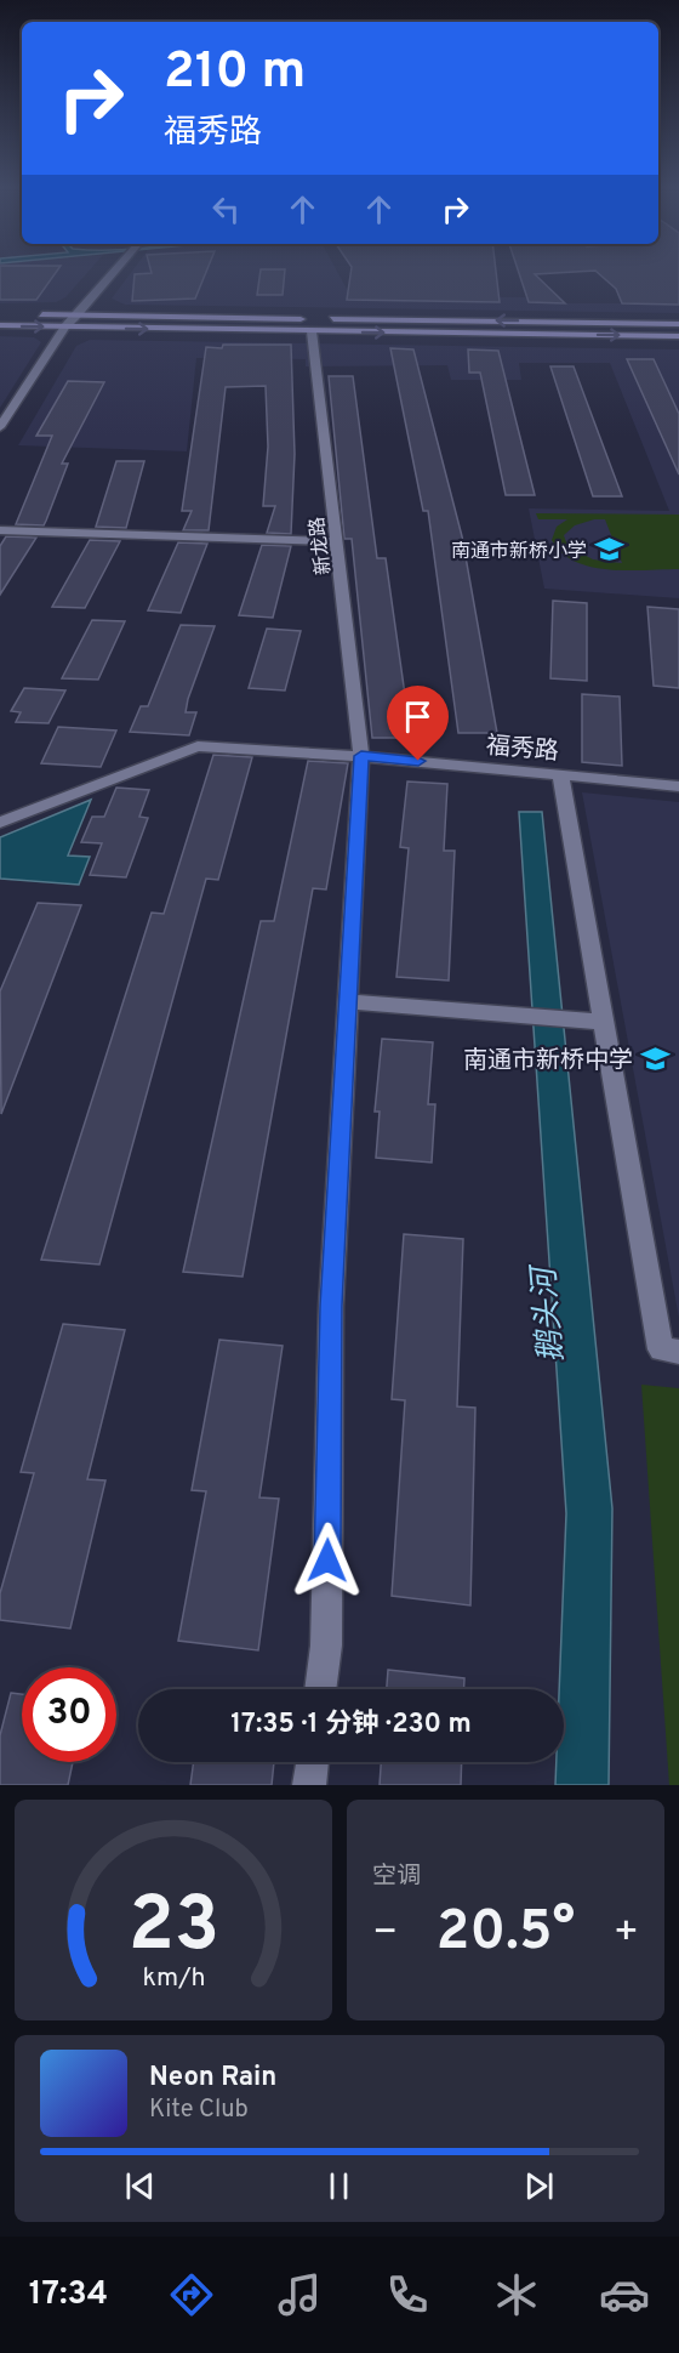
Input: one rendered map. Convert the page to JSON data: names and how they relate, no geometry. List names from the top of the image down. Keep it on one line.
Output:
{"streets":{"street":["新龙路","福秀路"]},"crossings":[["新龙路","福秀路"]],"water":["鹅头河"],"places":{"school or university":["南通市新桥小学","南通市新桥中学"]},"page":{"turn":["210 m","福秀路"],"limit":"30","trip":"17:35 · 1 分钟 · 230 m","tile":"空调","heat":["−","20.5°","+"],"song":["Neon Rain","Kite Club"],"tabs":"17:34","gauge":["23","km/h"]}}
